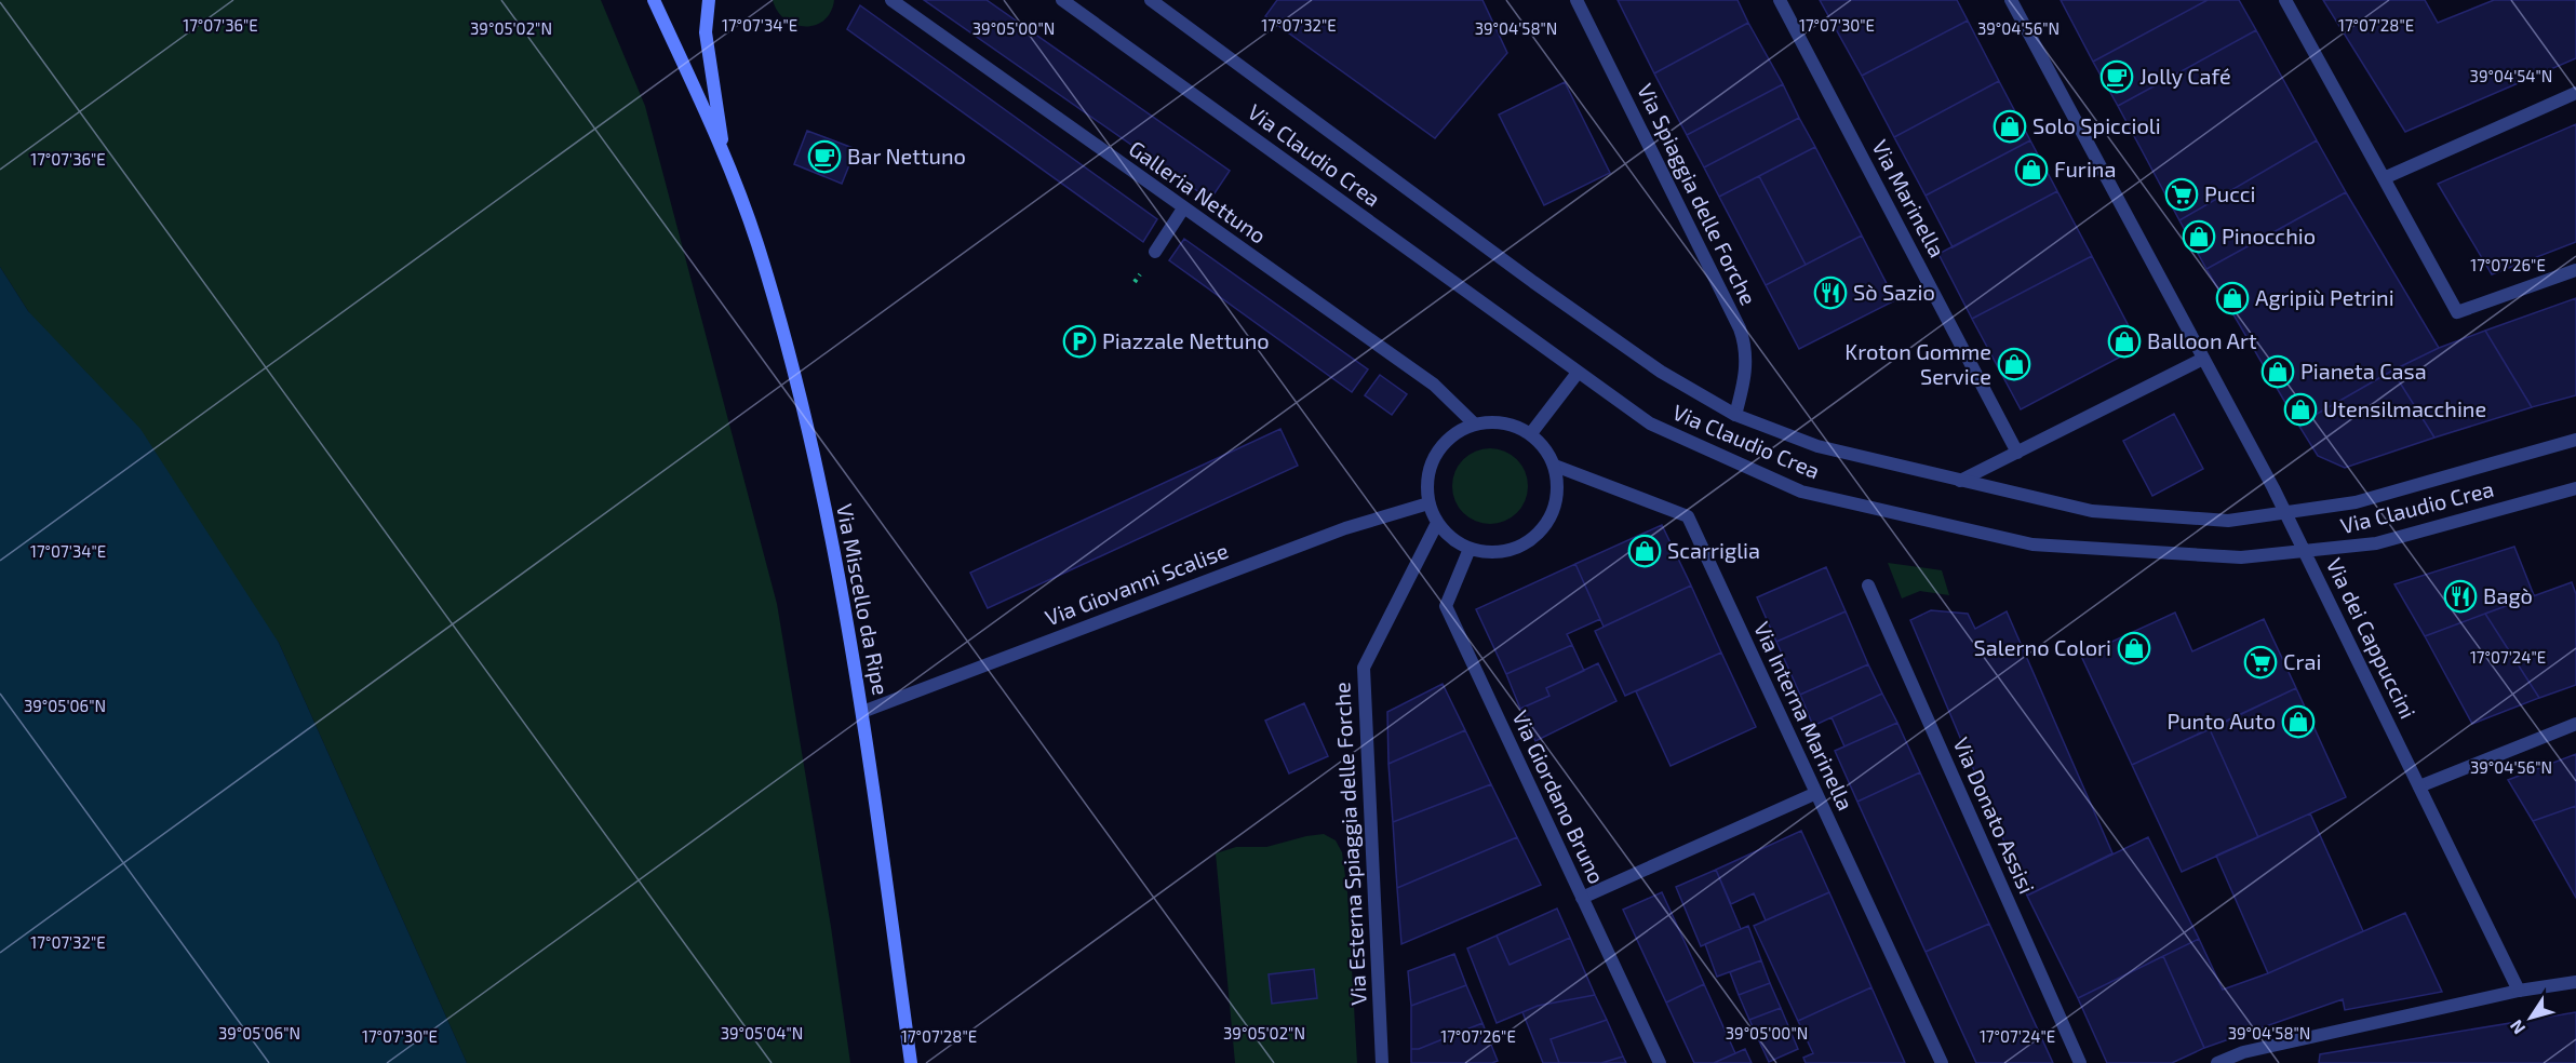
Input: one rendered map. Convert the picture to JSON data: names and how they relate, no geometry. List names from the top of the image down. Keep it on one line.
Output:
{"streets":{"main road":["Via Miscello da Ripe"],"street":["Via Claudio Crea","Galleria Nettuno","Via Spiaggia delle Forche","Via Marinella","Via Giovanni Scalise","Via dei Cappuccini","Via Interna Marinella","Via Giordano Bruno","Via Donato Assisi","Via Esterna Spiaggia delle Forche"]},"crossings":[["Via Claudio Crea","Via Spiaggia delle Forche"],["Via Claudio Crea","Via dei Cappuccini"],["Galleria Nettuno","Via Giovanni Scalise"],["Galleria Nettuno","Via Interna Marinella"],["Galleria Nettuno","Via Giordano Bruno"],["Galleria Nettuno","Via Esterna Spiaggia delle Forche"],["Via Giovanni Scalise","Via Miscello da Ripe"],["Via Giovanni Scalise","Via Interna Marinella"],["Via Giovanni Scalise","Via Giordano Bruno"],["Via Giovanni Scalise","Via Esterna Spiaggia delle Forche"],["Via Interna Marinella","Via Giordano Bruno"],["Via Interna Marinella","Via Esterna Spiaggia delle Forche"],["Via Giordano Bruno","Via Esterna Spiaggia delle Forche"]],"places":{"cafe":["Jolly Café","Bar Nettuno"],"shop":["Solo Spiccioli","Furina","Pinocchio","Agripiù Petrini","Balloon Art","Kroton Gomme Service","Pianeta Casa","Utensilmacchine","Scarriglia","Salerno Colori","Punto Auto"],"supermarket":["Pucci","Crai"],"restaurant":["Sò Sazio","Bagò"],"parking":["Piazzale Nettuno"]},"north":"bottom left","coordinates":["17°07'36\"E","17°07'34\"E","17°07'32\"E","17°07'30\"E","17°07'28\"E","39°05'02\"N","39°05'00\"N","39°04'58\"N","39°04'56\"N","39°04'54\"N","17°07'26\"E","17°07'24\"E","39°05'06\"N","39°05'04\"N"]}
